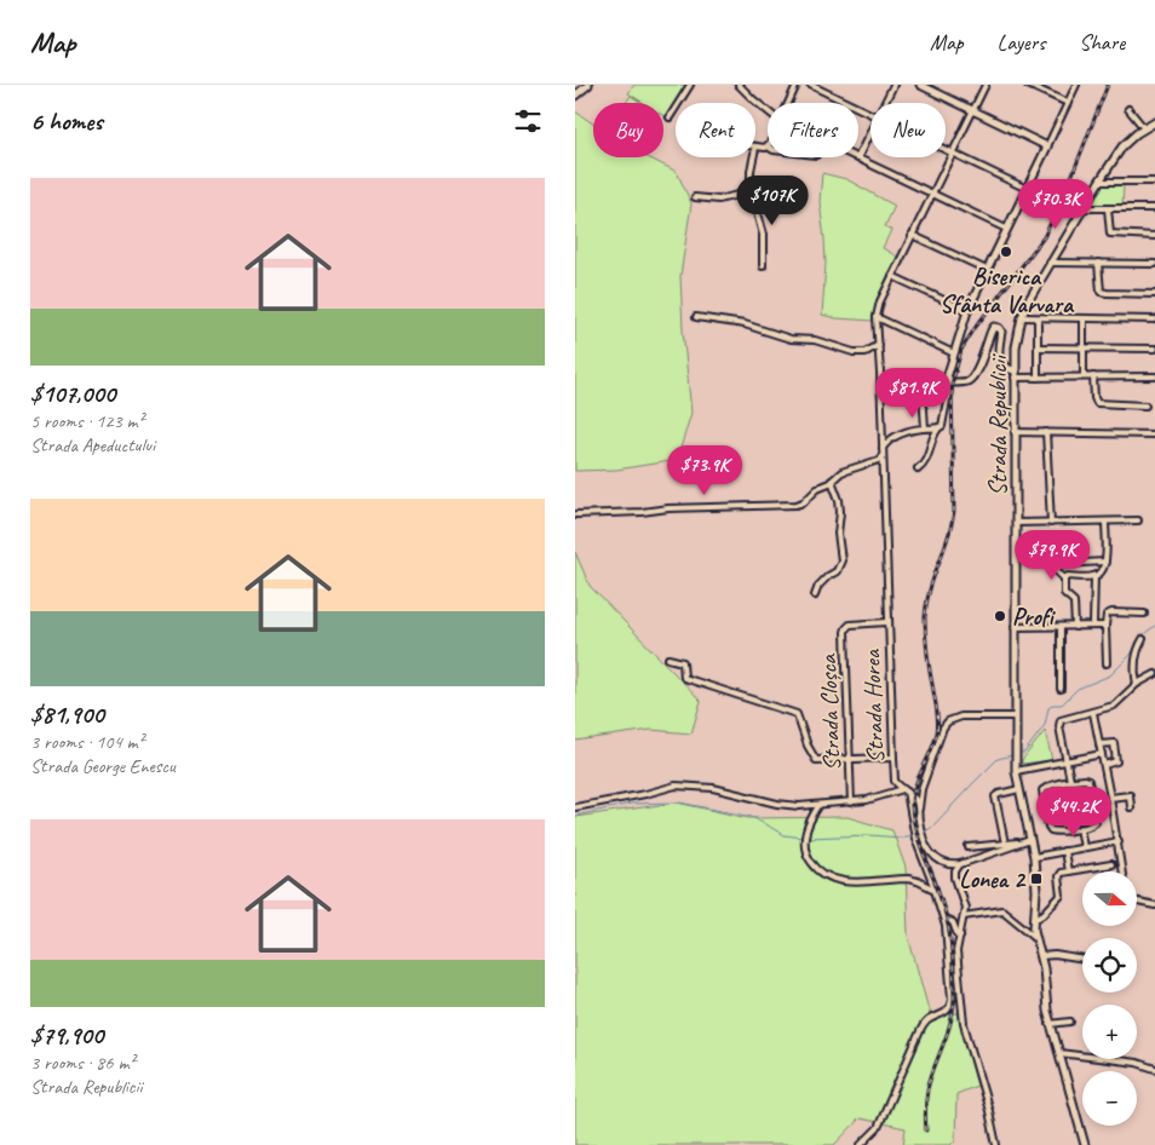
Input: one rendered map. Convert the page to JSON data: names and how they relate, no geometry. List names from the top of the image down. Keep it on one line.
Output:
{"streets":{"main road":["Strada Republicii"],"street":["Strada Horea","Strada Cloșca"]},"crossings":[["Strada Horea","Strada Cloșca"]],"places":{"other":["Biserica Sfânta Varvara","Profi"],"transit":["Lonea 2"]},"north":"right","page":{"header":"Map","nav":["Map","Layers","Share"],"heading":"6 homes","chip":["Buy","Rent","Filters","New"],"list":[{"name":"$107,000","note":"5 rooms · 123 m² · Strada Apeductului"},{"name":"$81,900","note":"3 rooms · 104 m² · Strada George Enescu"},{"name":"$79,900","note":"3 rooms · 86 m² · Strada Republicii"}],"price":["$107K","$70.3K","$81.9K","$73.9K","$79.9K","$44.2K"],"map_buttons":["+","−"]}}
